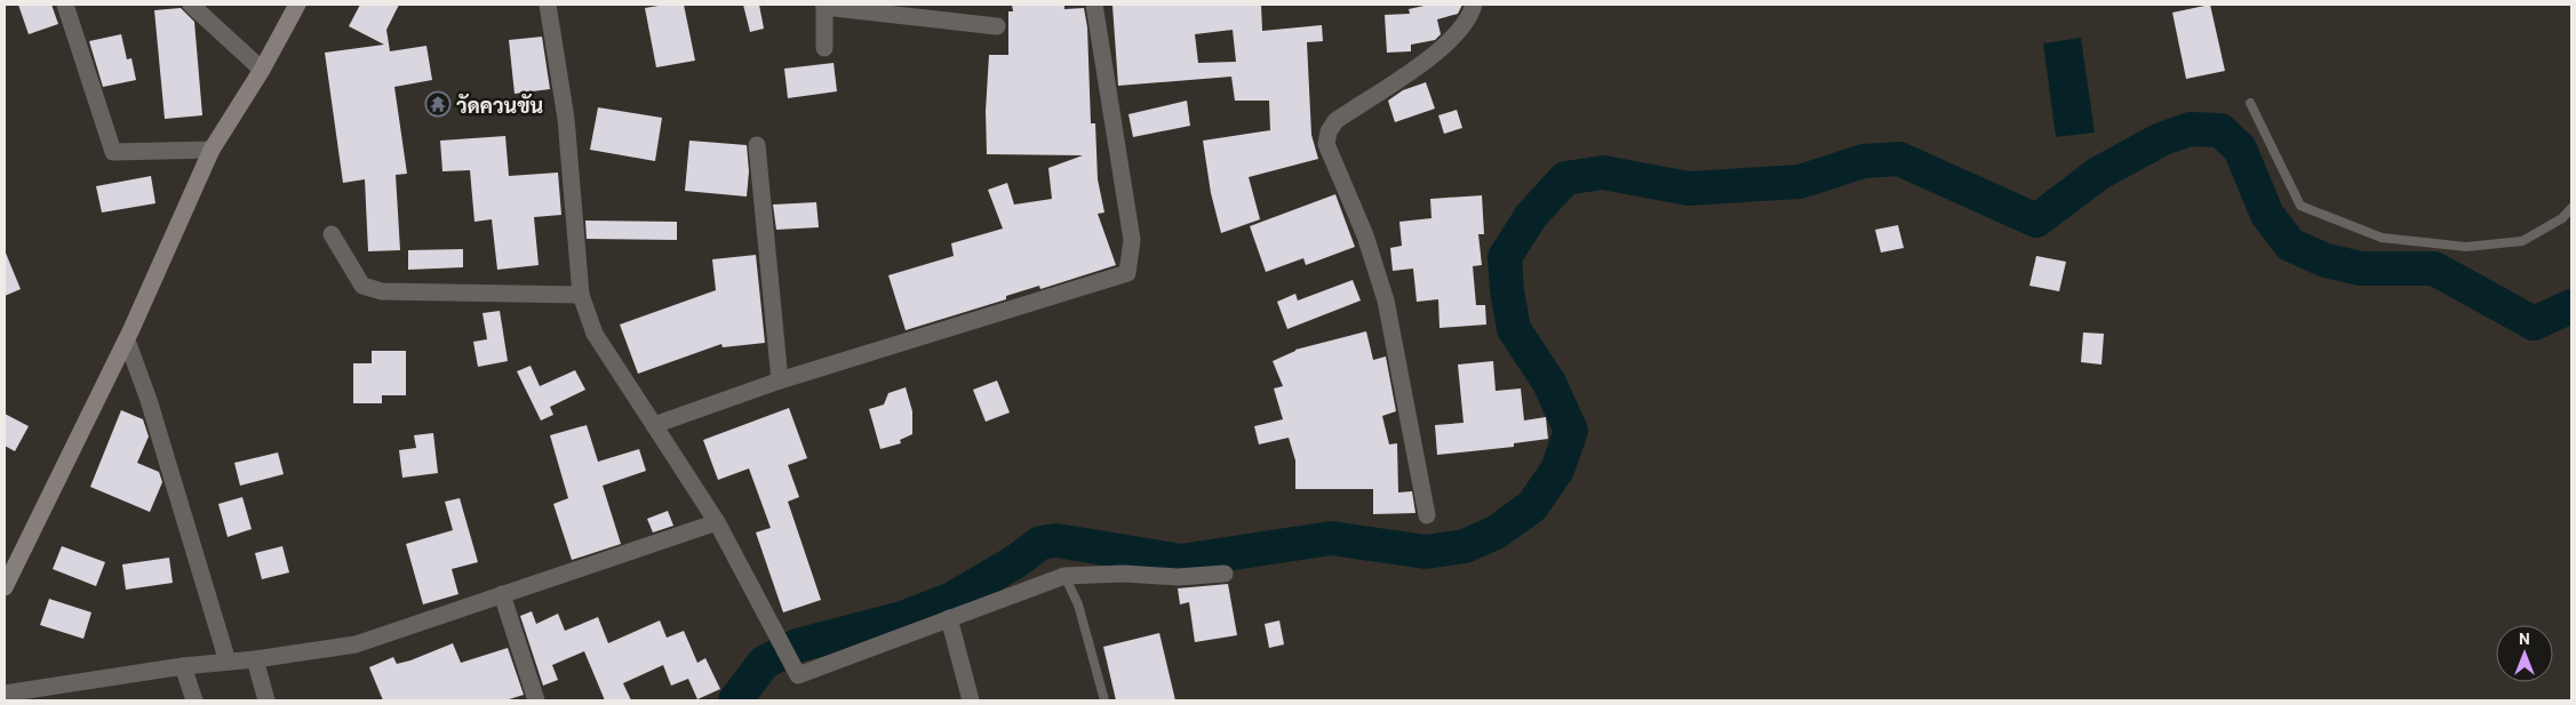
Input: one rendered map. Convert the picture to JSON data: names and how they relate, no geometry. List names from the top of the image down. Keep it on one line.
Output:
{"places":{"temple":["วัดควนขัน"]},"north":"top"}
